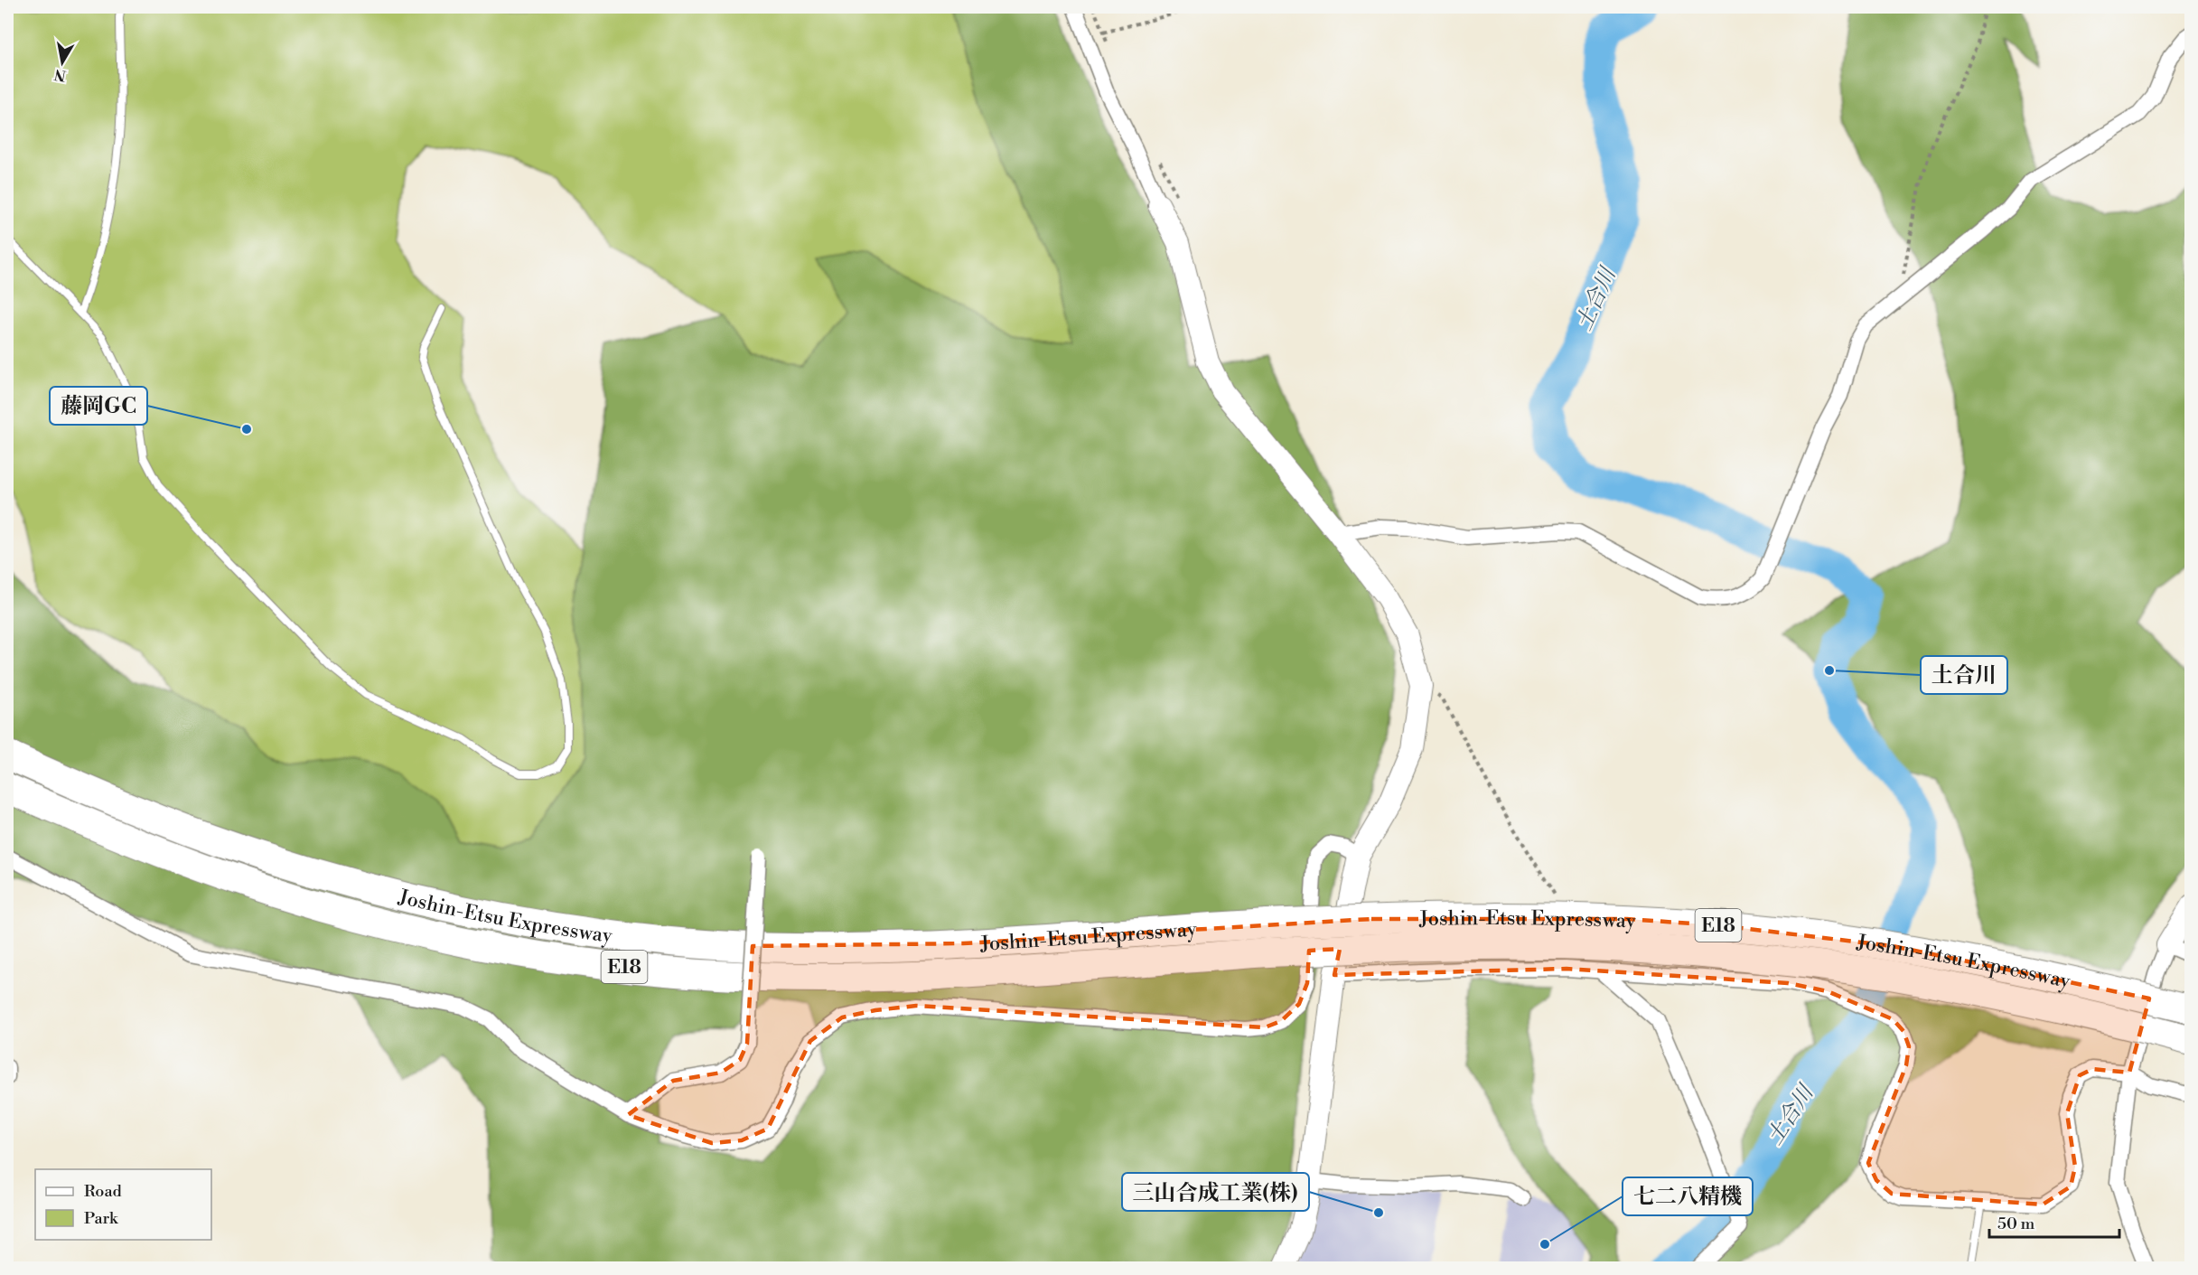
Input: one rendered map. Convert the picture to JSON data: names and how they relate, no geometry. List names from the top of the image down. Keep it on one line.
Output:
{"streets":{"highway":["Joshin-Etsu Expressway","E18"]},"water":["土合川"],"places":["藤岡GC","土合川","三山合成工業(株)","七二八精機"],"legend":["Road","Park"],"scale_bar":"50 m","north":"bottom"}
